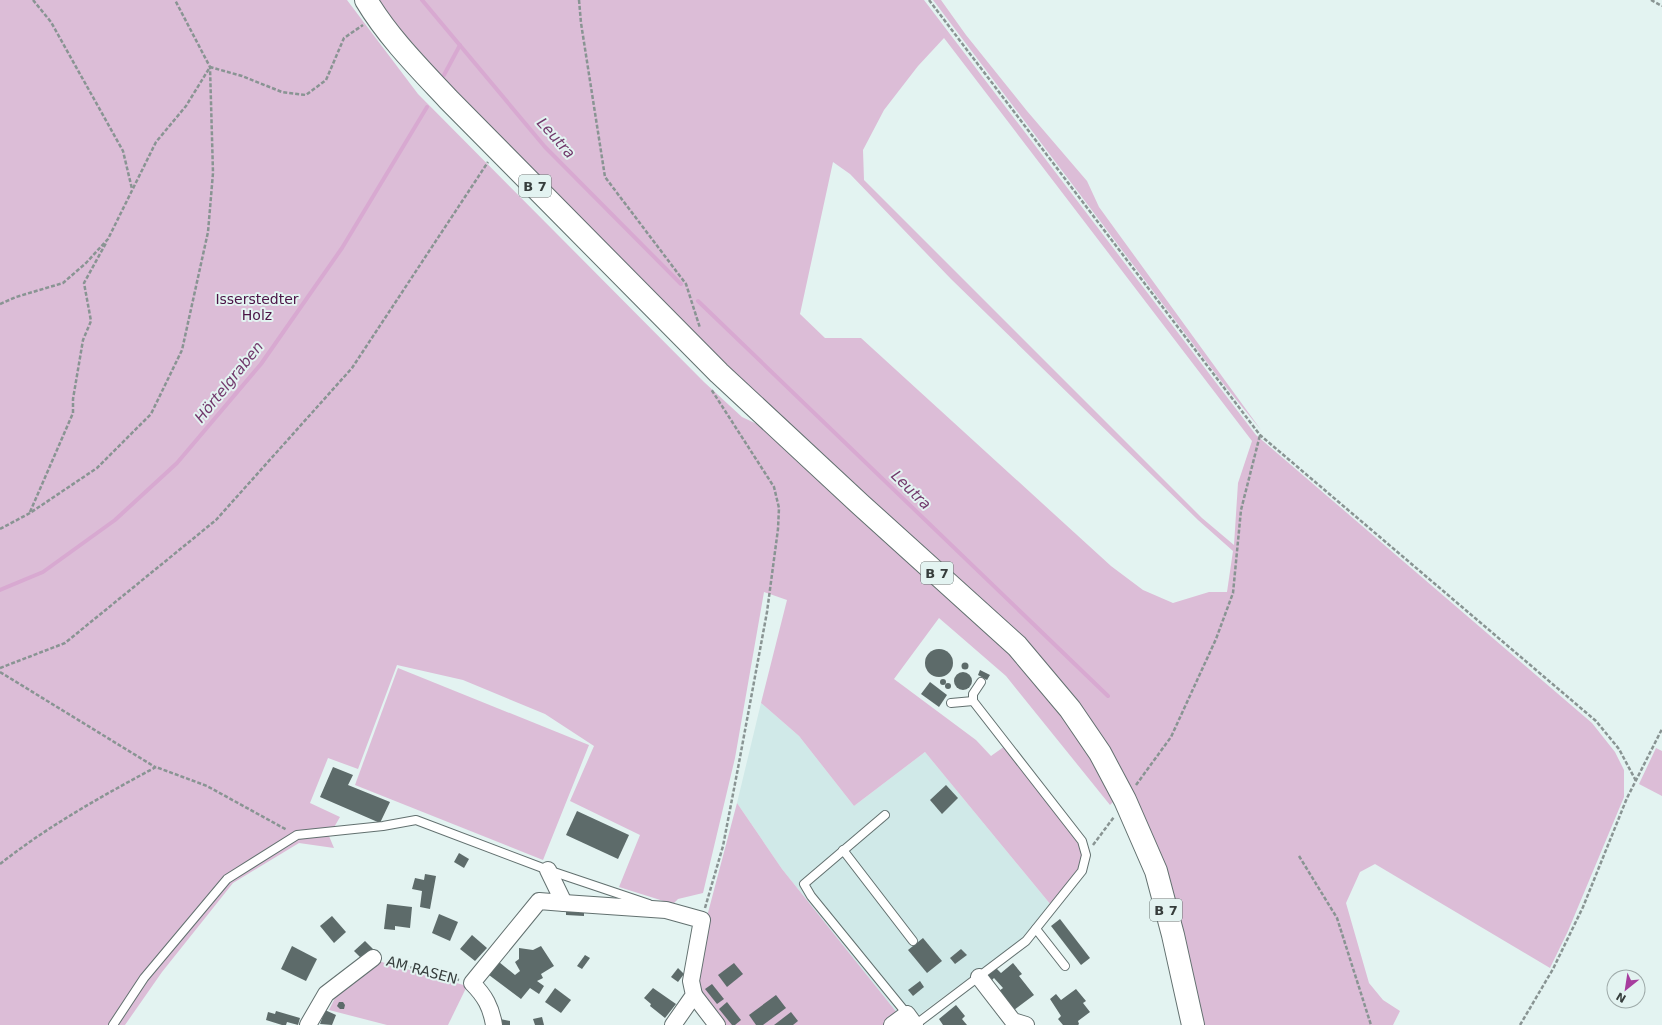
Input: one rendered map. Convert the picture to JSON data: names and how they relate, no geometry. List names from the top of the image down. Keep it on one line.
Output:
{"streets":{"main road":["B 7"],"street":["AM RASEN"]},"water":["Leutra","Hörtelgraben"],"parks":["Isserstedter Holz"],"north":"bottom left"}
